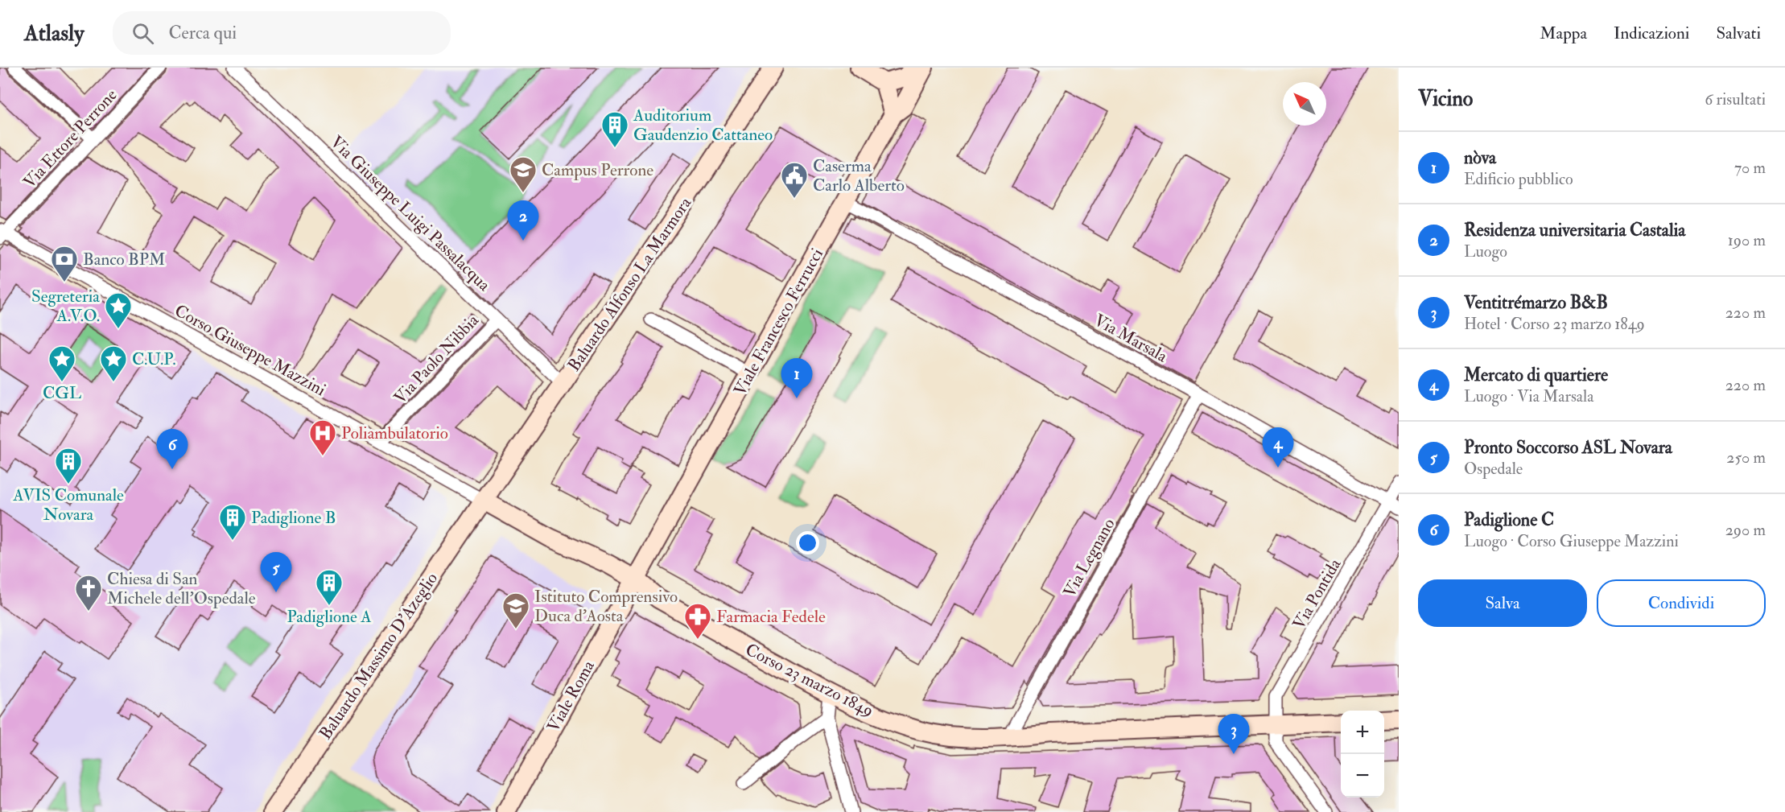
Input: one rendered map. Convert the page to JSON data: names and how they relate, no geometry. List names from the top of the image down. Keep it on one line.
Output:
{"streets":{"street":["Via Ettore Perrone","Via Giuseppe Luigi Passalacqua","Baluardo Alfonso La Marmora","Viale Francesco Ferrucci","Via Marsala","Corso Giuseppe Mazzini","Via Paolo Nibbia","Via Legnano","Via Pontida","Baluardo Massimo D'Azeglio","Corso 23 marzo 1849","Viale Roma"]},"crossings":[["Via Ettore Perrone","Corso Giuseppe Mazzini"],["Via Giuseppe Luigi Passalacqua","Baluardo Alfonso La Marmora"],["Via Giuseppe Luigi Passalacqua","Via Paolo Nibbia"],["Baluardo Alfonso La Marmora","Corso Giuseppe Mazzini"],["Baluardo Alfonso La Marmora","Baluardo Massimo D'Azeglio"],["Baluardo Alfonso La Marmora","Corso 23 marzo 1849"],["Viale Francesco Ferrucci","Via Marsala"],["Viale Francesco Ferrucci","Corso 23 marzo 1849"],["Viale Francesco Ferrucci","Viale Roma"],["Via Marsala","Via Legnano"],["Via Marsala","Via Pontida"],["Corso Giuseppe Mazzini","Via Paolo Nibbia"],["Corso Giuseppe Mazzini","Baluardo Massimo D'Azeglio"],["Corso Giuseppe Mazzini","Corso 23 marzo 1849"],["Via Legnano","Corso 23 marzo 1849"],["Via Pontida","Corso 23 marzo 1849"],["Baluardo Massimo D'Azeglio","Corso 23 marzo 1849"],["Corso 23 marzo 1849","Viale Roma"]],"places":{"building":["Auditorium Gaudenzio Cattaneo","AVIS Comunale Novara","Padiglione B","Padiglione A"],"school or university":["Campus Perrone","Istituto Comprensivo Duca d'Aosta"],"public building":["Caserma Carlo Alberto"],"bank":["Banco BPM"],"place":["Segreteria A.V.O.","CGL","C.U.P."],"hospital":["Poliambulatorio"],"church":["Chiesa di San Michele dell'Ospedale"],"pharmacy":["Farmacia Fedele"]},"north":"top left","page":{"header":"Atlasly","search":"Cerca qui","nav":["Mappa","Indicazioni","Salvati"],"heading":["Vicino","6 risultati"],"list":[{"mark":"1","name":"nòva","note":"Edificio pubblico","value":"70 m"},{"mark":"2","name":"Residenza universitaria Castalia","note":"Luogo","value":"190 m"},{"mark":"3","name":"Ventitrémarzo B&B","note":"Hotel · Corso 23 marzo 1849","value":"220 m"},{"mark":"4","name":"Mercato di quartiere","note":"Luogo · Via Marsala","value":"220 m"},{"mark":"5","name":"Pronto Soccorso ASL Novara","note":"Ospedale","value":"250 m"},{"mark":"6","name":"Padiglione C","note":"Luogo · Corso Giuseppe Mazzini","value":"290 m"}],"pins":["2","1","4","6","5","3"],"buttons":["Salva","Condividi"],"map_buttons":["+","−"]}}
